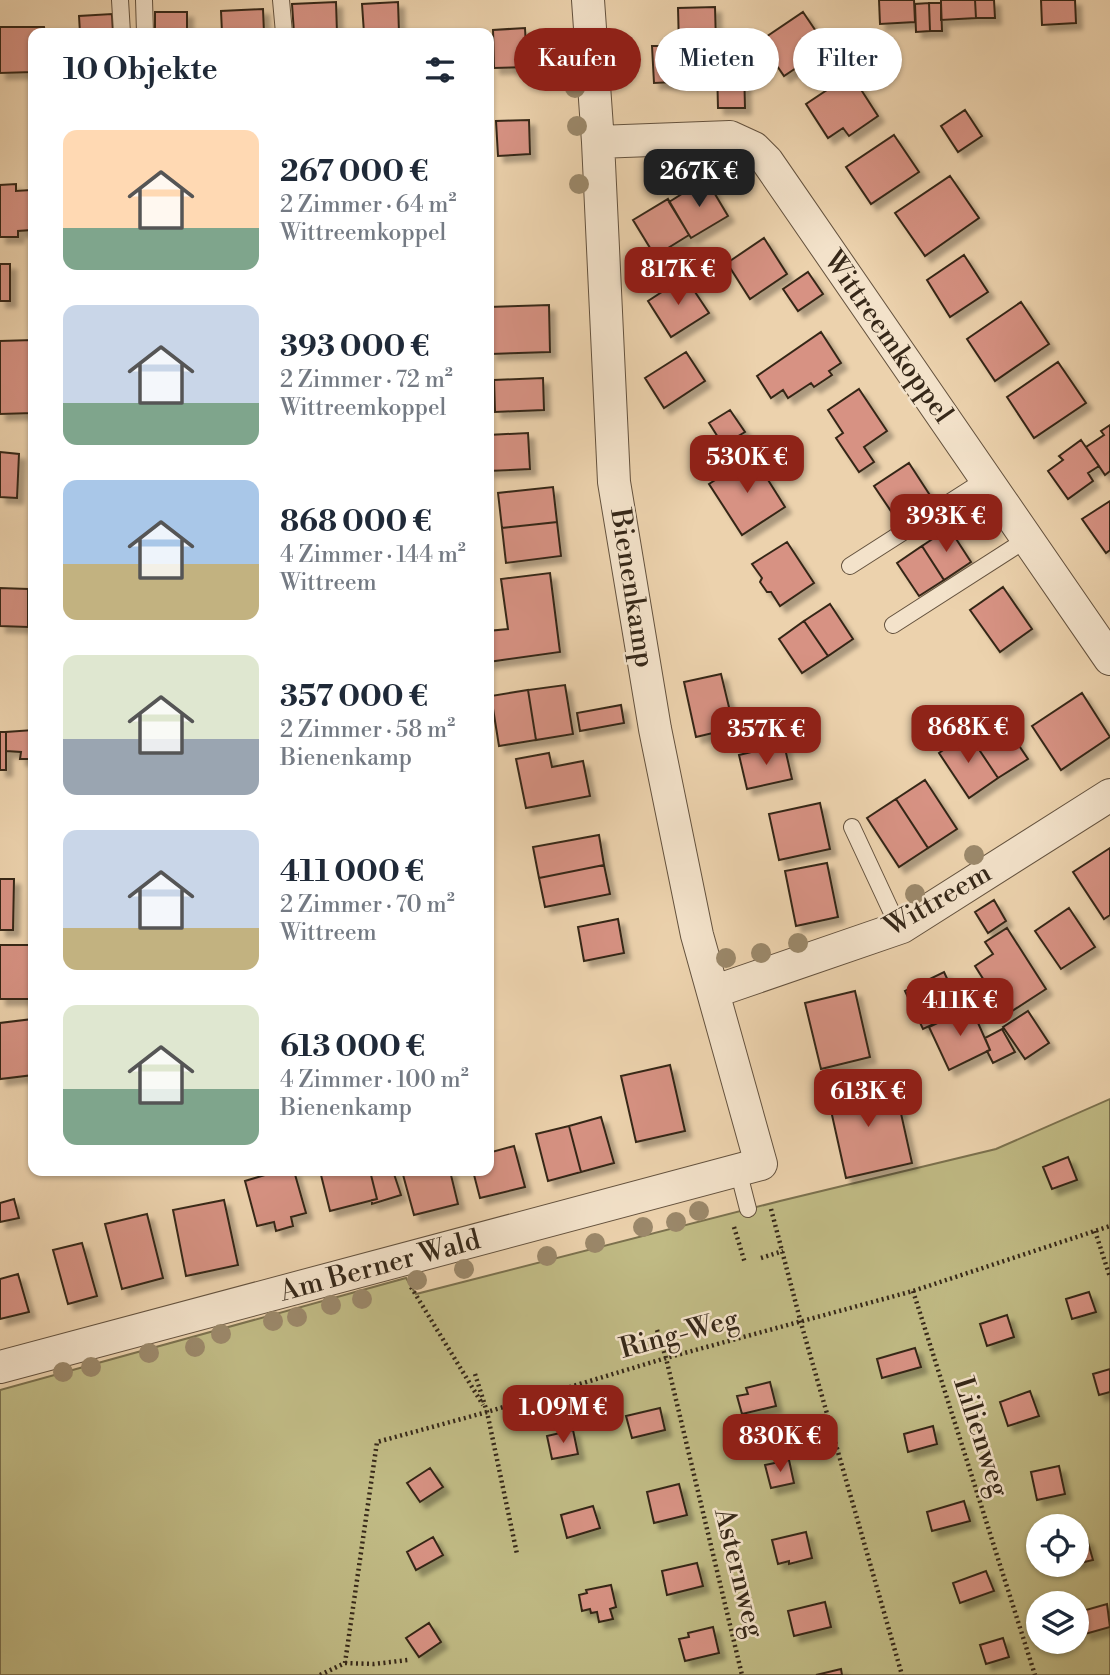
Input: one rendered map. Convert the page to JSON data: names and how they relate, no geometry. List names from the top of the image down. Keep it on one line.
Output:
{"streets":{"street":["Wittreemkoppel","Bienenkamp","Wittreem","Am Berner Wald"],"path":["Ring-Weg","Lilienweg","Asternweg"]},"crossings":[["Wittreemkoppel","Bienenkamp"],["Bienenkamp","Wittreem"],["Bienenkamp","Am Berner Wald"],["Ring-Weg","Lilienweg"],["Ring-Weg","Asternweg"]],"page":{"chip":["Kaufen","Mieten","Filter"],"heading":"10 Objekte","list":[{"name":"267 000 €","note":"2 Zimmer · 64 m² · Wittreemkoppel"},{"name":"393 000 €","note":"2 Zimmer · 72 m² · Wittreemkoppel"},{"name":"868 000 €","note":"4 Zimmer · 144 m² · Wittreem"},{"name":"357 000 €","note":"2 Zimmer · 58 m² · Bienenkamp"},{"name":"411 000 €","note":"2 Zimmer · 70 m² · Wittreem"},{"name":"613 000 €","note":"4 Zimmer · 100 m² · Bienenkamp"}],"price":["267K €","817K €","530K €","393K €","868K €","357K €","411K €","613K €","1.09M €","830K €"]}}
